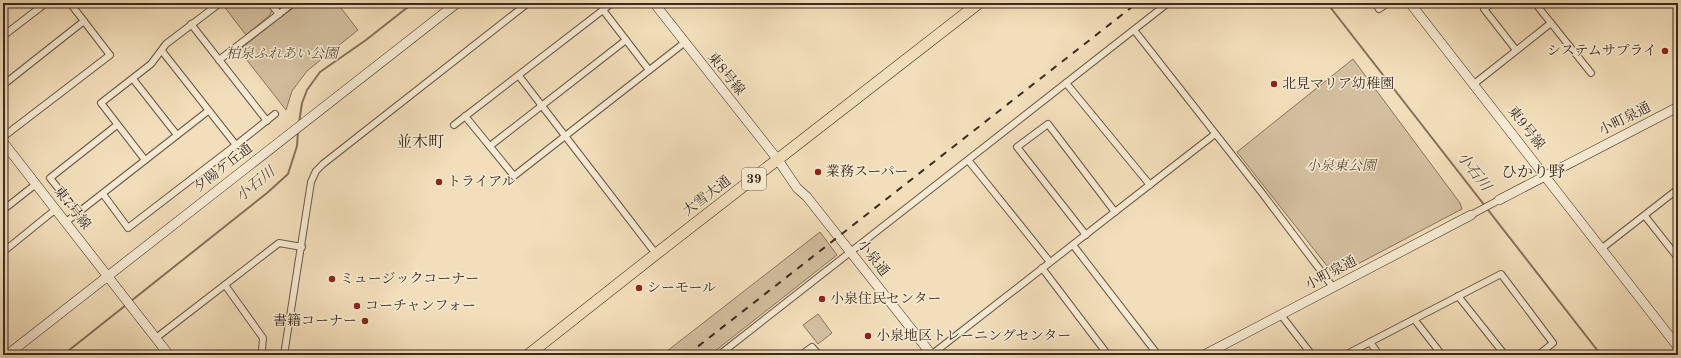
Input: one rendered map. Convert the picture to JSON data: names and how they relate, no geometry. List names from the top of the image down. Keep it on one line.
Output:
{"streets":{"highway":["39","大雪大通"],"street":["東8号線","小町泉通","東9号線","夕陽ケ丘通","東7号線","小泉通"]},"crossings":[["東8号線","大雪大通"],["東8号線","小泉通"],["小町泉通","東9号線"],["夕陽ケ丘通","東7号線"],["大雪大通","小泉通"]],"districts":["並木町","ひかり野"],"water":["小石川"],"parks":["柏泉ふれあい公園","小泉東公園"],"places":["システムサプライ","北見マリア幼稚園","業務スーパー","トライアル","ミュージックコーナー","シーモール","小泉住民センター","コーチャンフォー","書籍コーナー","小泉地区トレーニングセンター"]}
